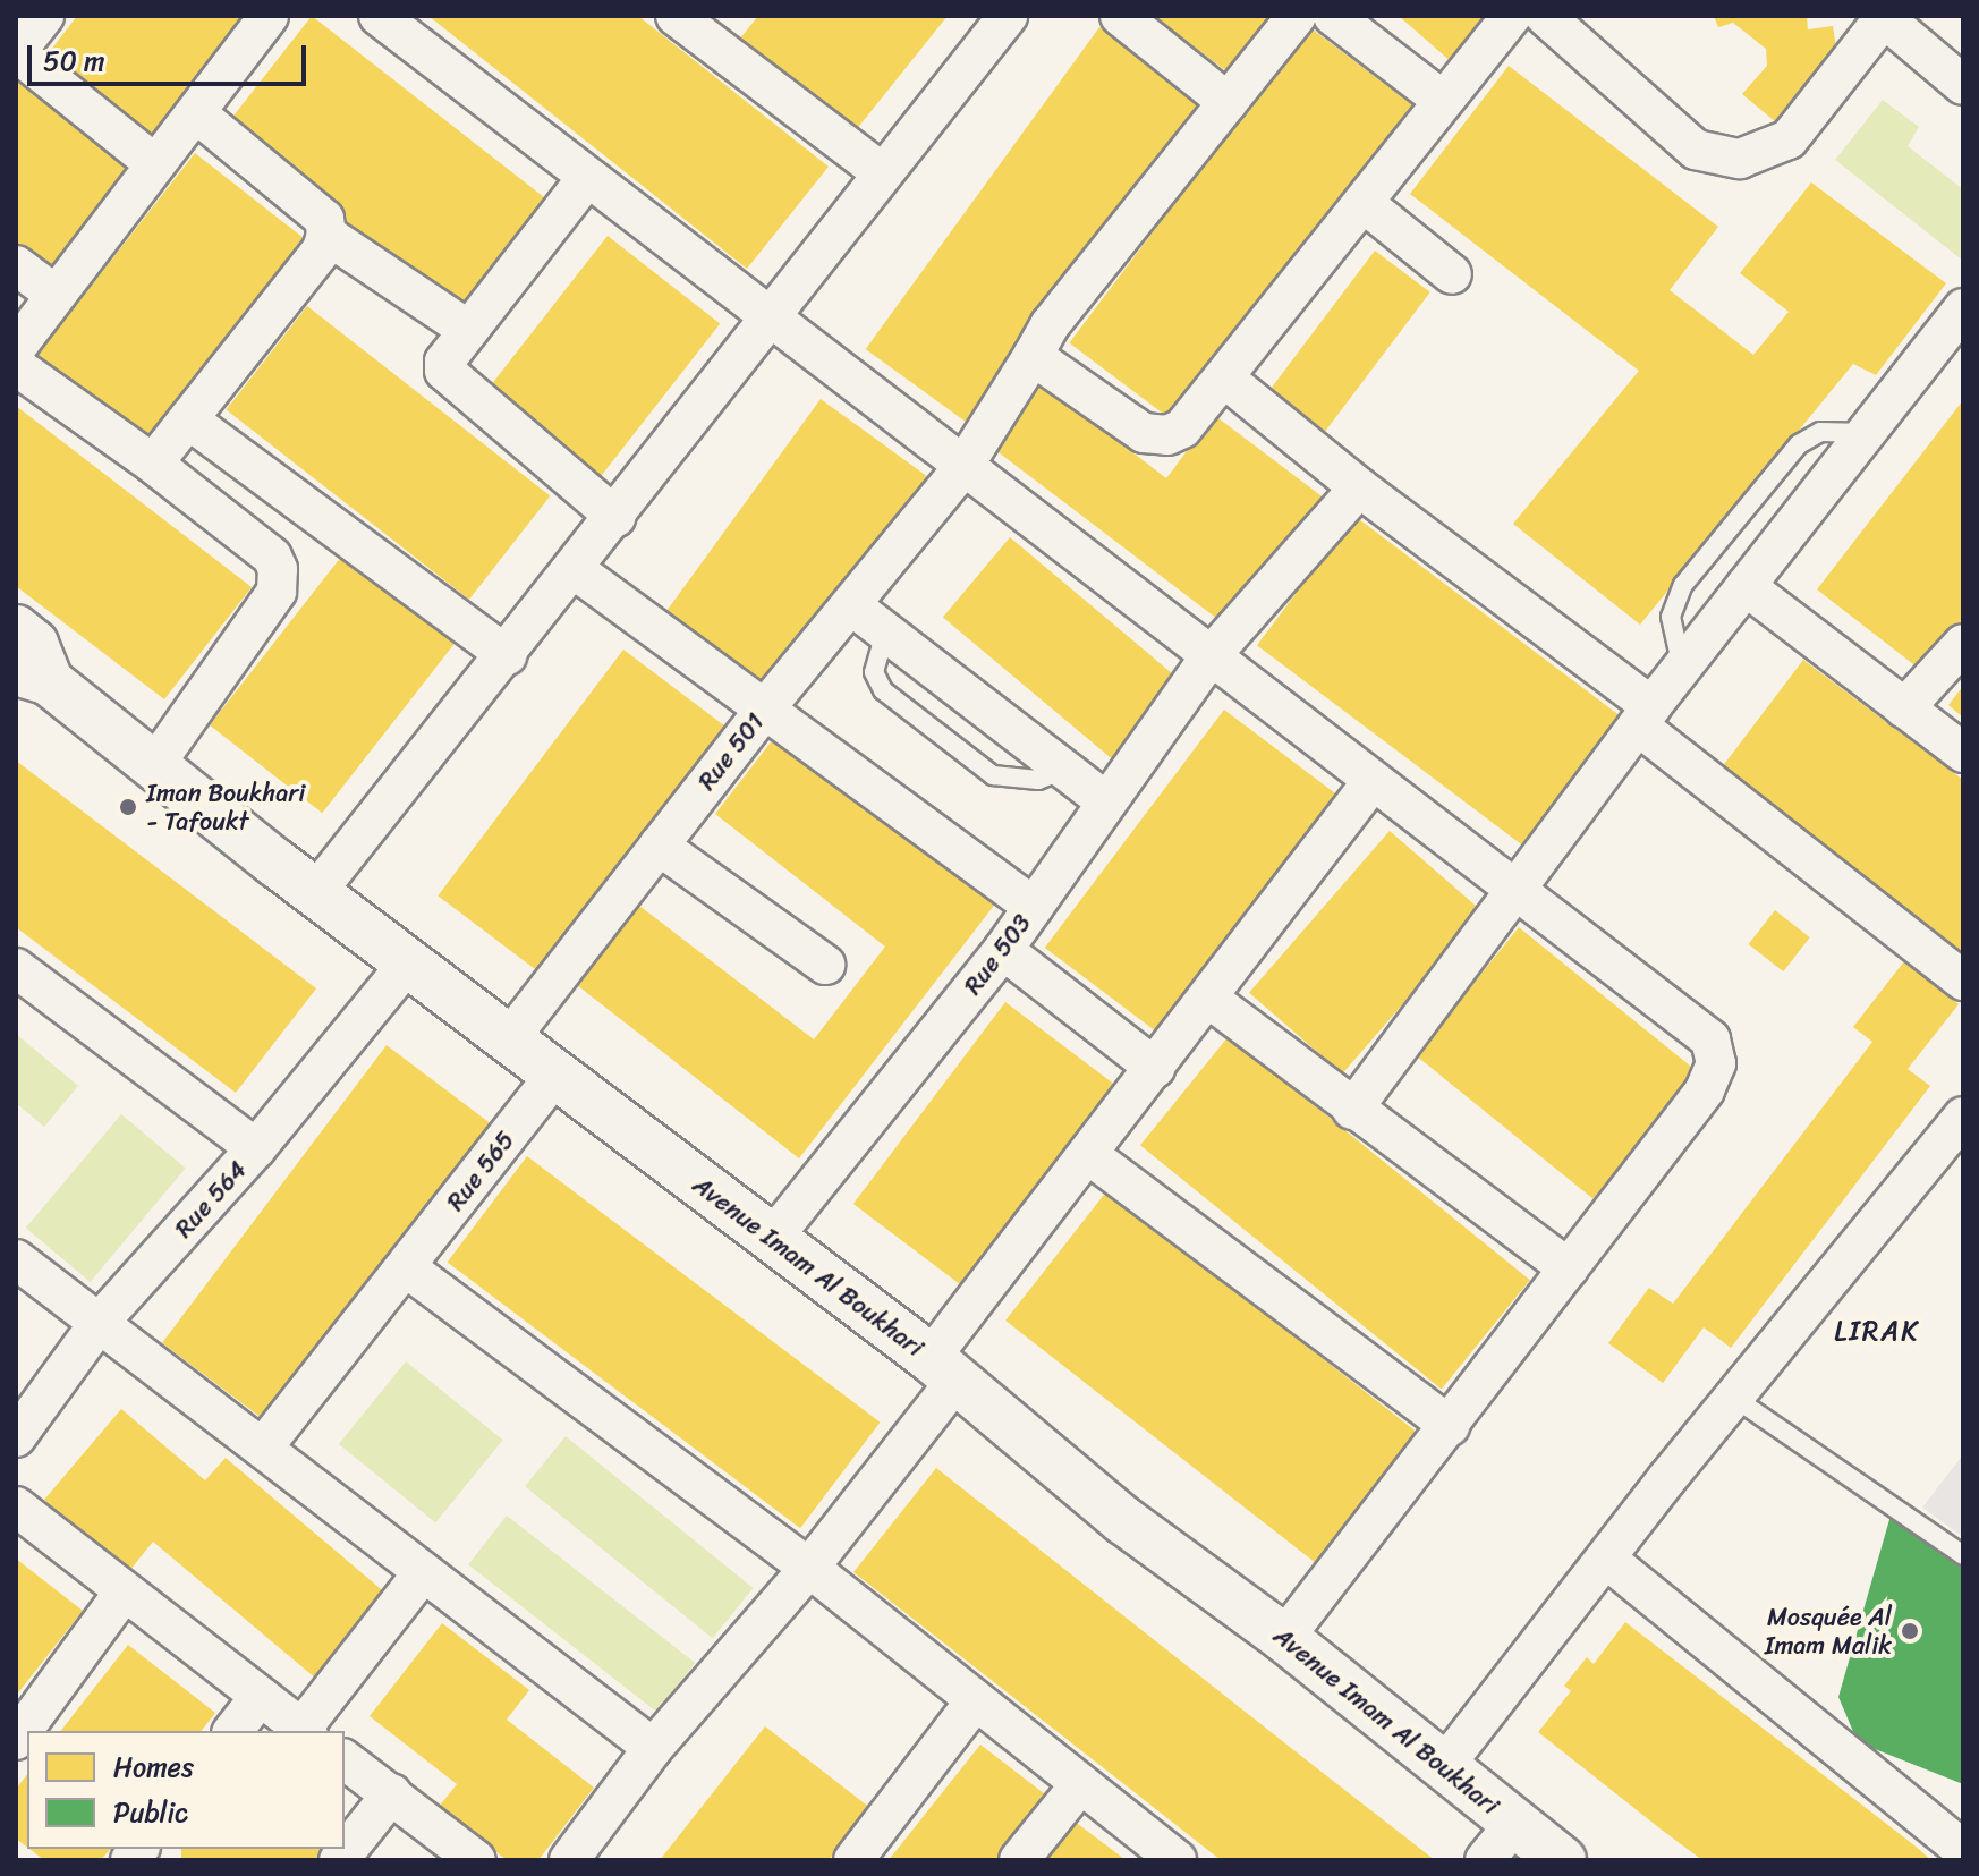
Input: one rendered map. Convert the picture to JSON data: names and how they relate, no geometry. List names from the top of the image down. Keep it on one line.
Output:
{"streets":{"street":["Rue 501","Rue 503","Rue 565","Rue 564","Avenue Imam Al Boukhari"]},"crossings":[["Rue 501","Avenue Imam Al Boukhari"],["Rue 503","Avenue Imam Al Boukhari"],["Rue 565","Avenue Imam Al Boukhari"],["Rue 564","Avenue Imam Al Boukhari"]],"districts":["LIRAK"],"places":["Iman Boukhari - Tafoukt","Mosquée Al Imam Malik"],"legend":["Homes","Public"],"scale_bar":"50 m"}
